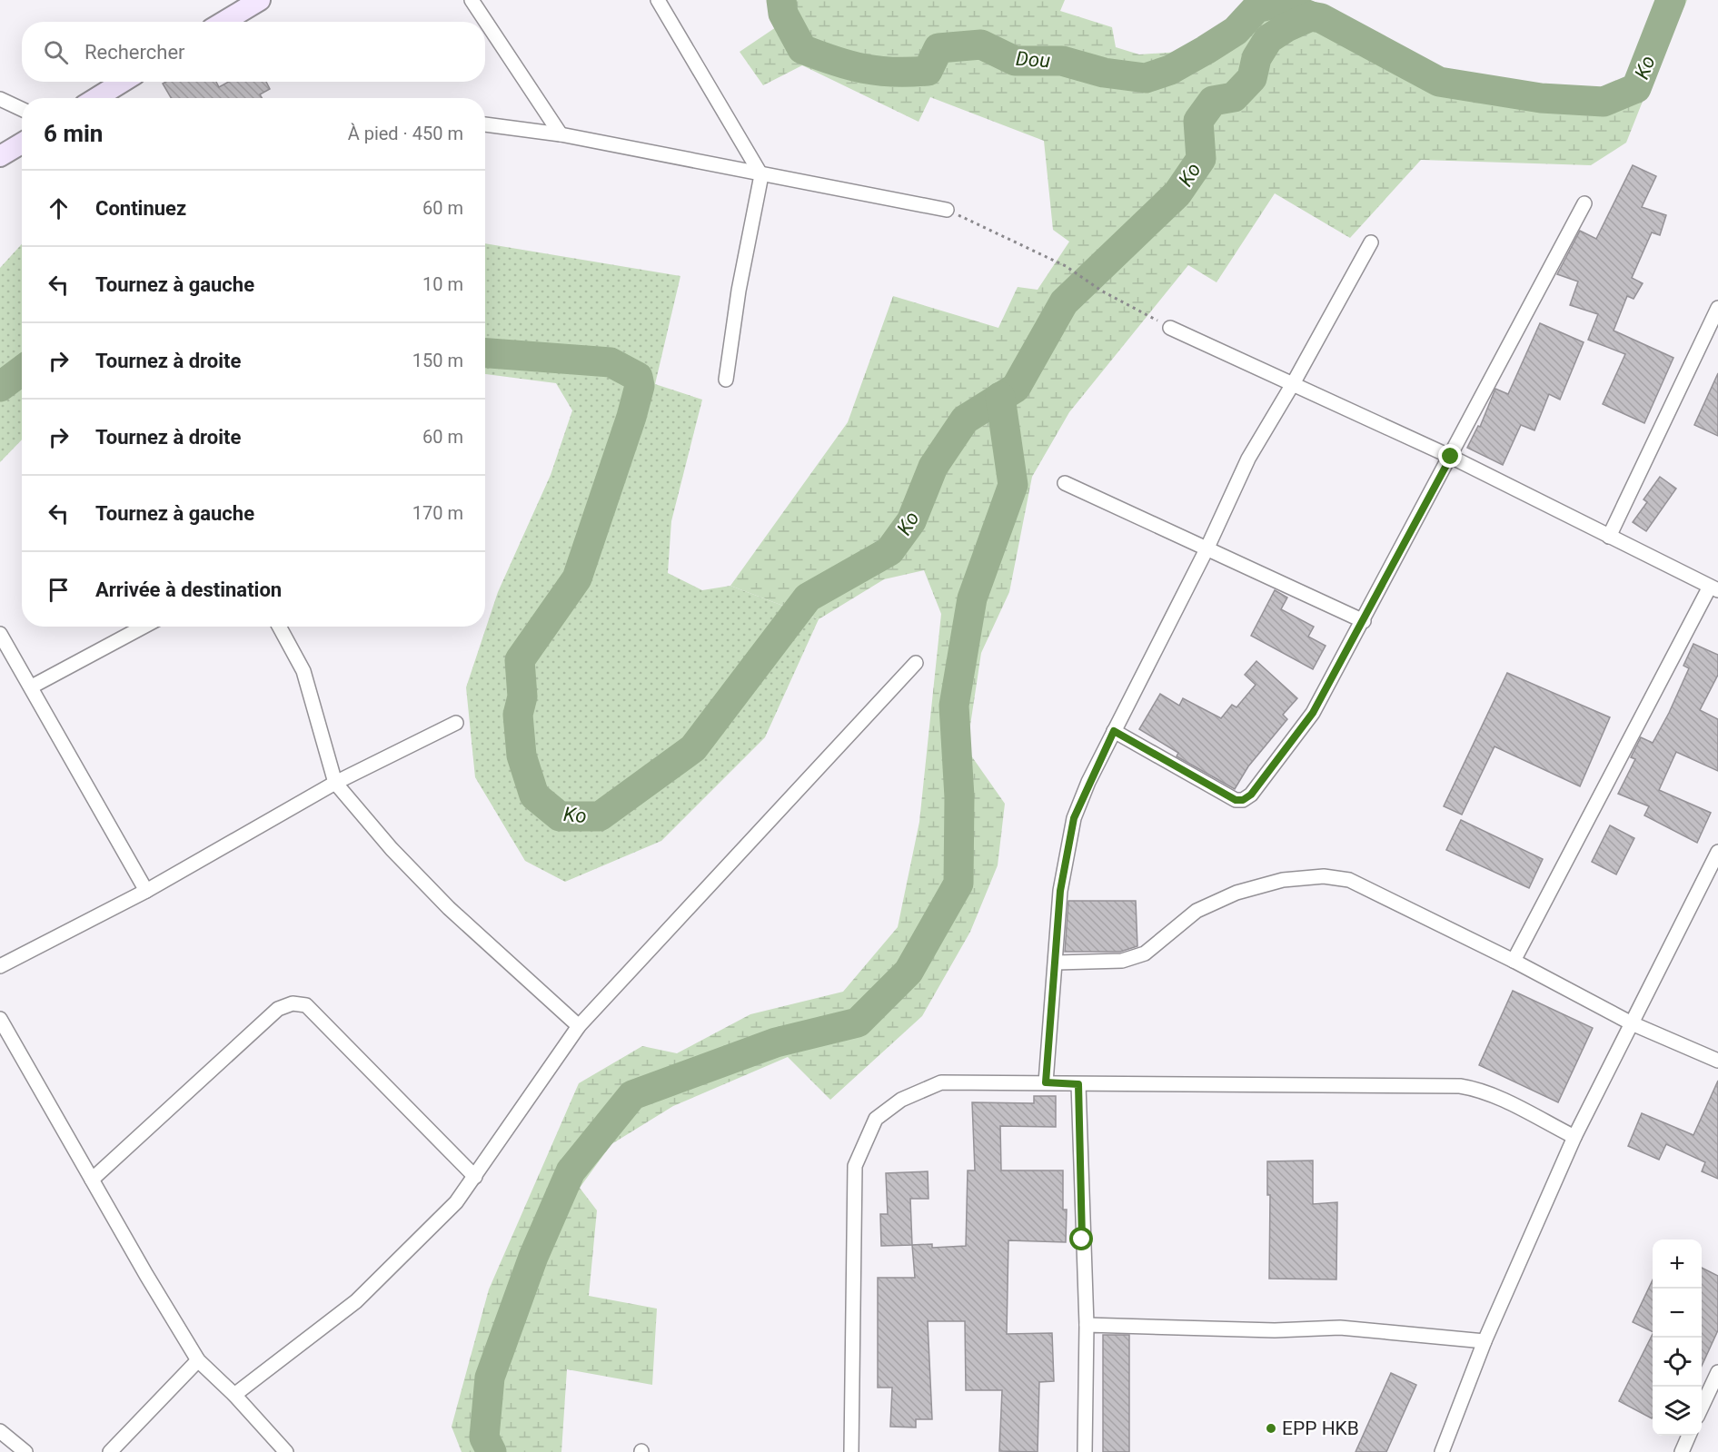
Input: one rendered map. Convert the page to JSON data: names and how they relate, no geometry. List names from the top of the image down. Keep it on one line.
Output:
{"water":["Dou","Ko"],"places":["EPP HKB"],"page":{"search":"Rechercher","heading":["6 min","À pied · 450 m"],"list":[["Continuez","60 m"],["Tournez à gauche","10 m"],["Tournez à droite","150 m"],["Tournez à droite","60 m"],["Tournez à gauche","170 m"],"Arrivée à destination"],"map_buttons":["+","−"]}}
